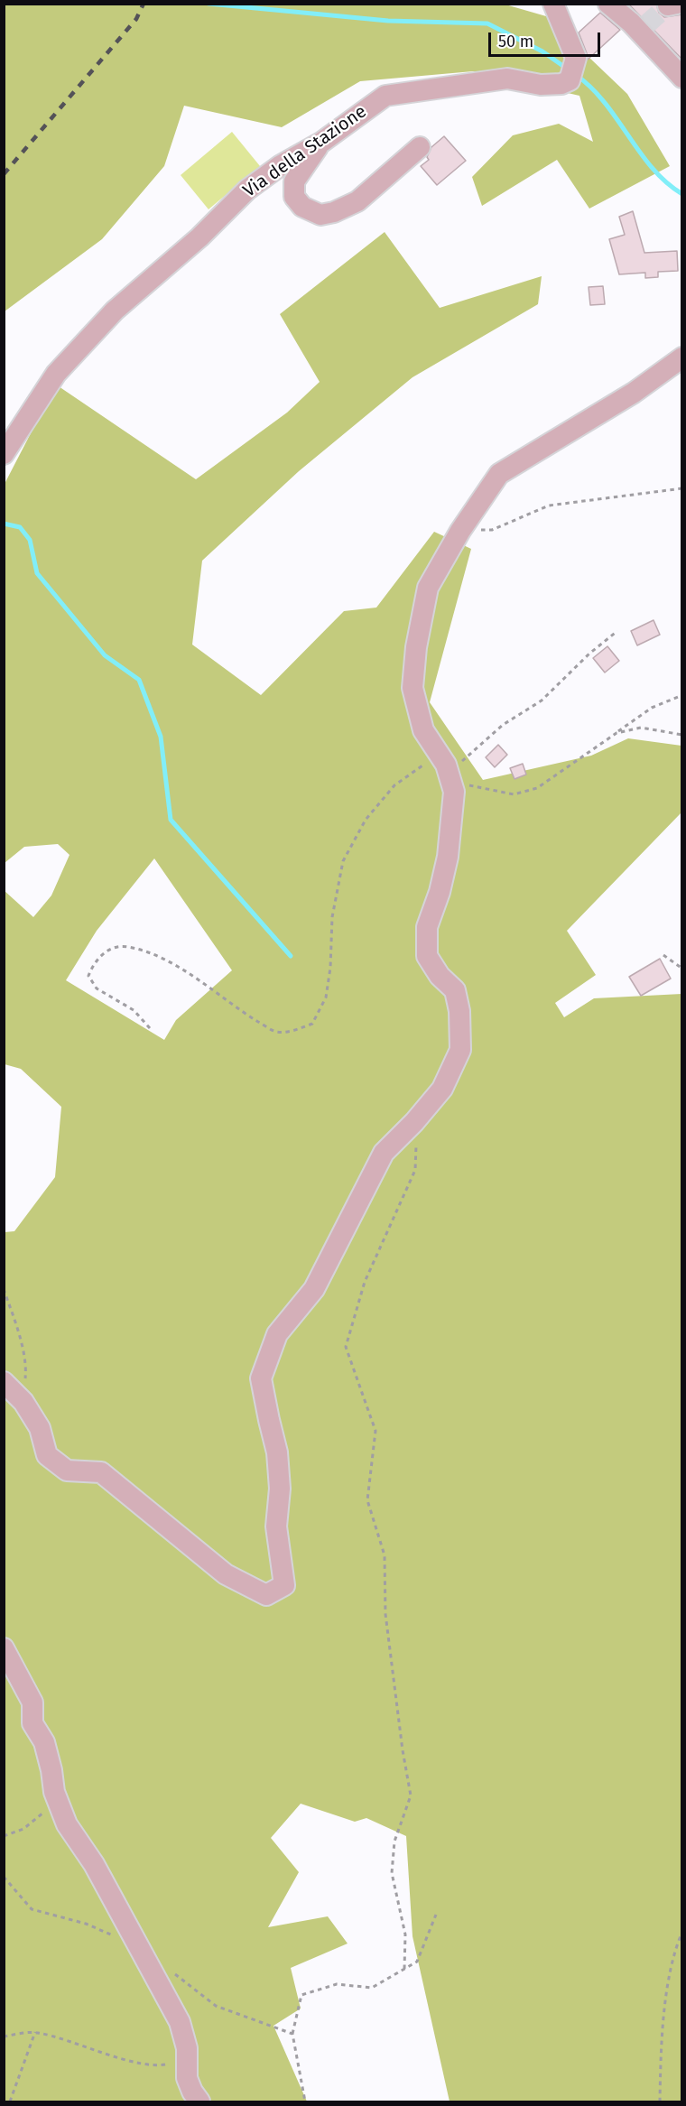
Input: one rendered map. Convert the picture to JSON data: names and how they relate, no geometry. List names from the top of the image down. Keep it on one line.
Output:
{"streets":{"street":["Via della Stazione"]},"scale_bar":"50 m"}
